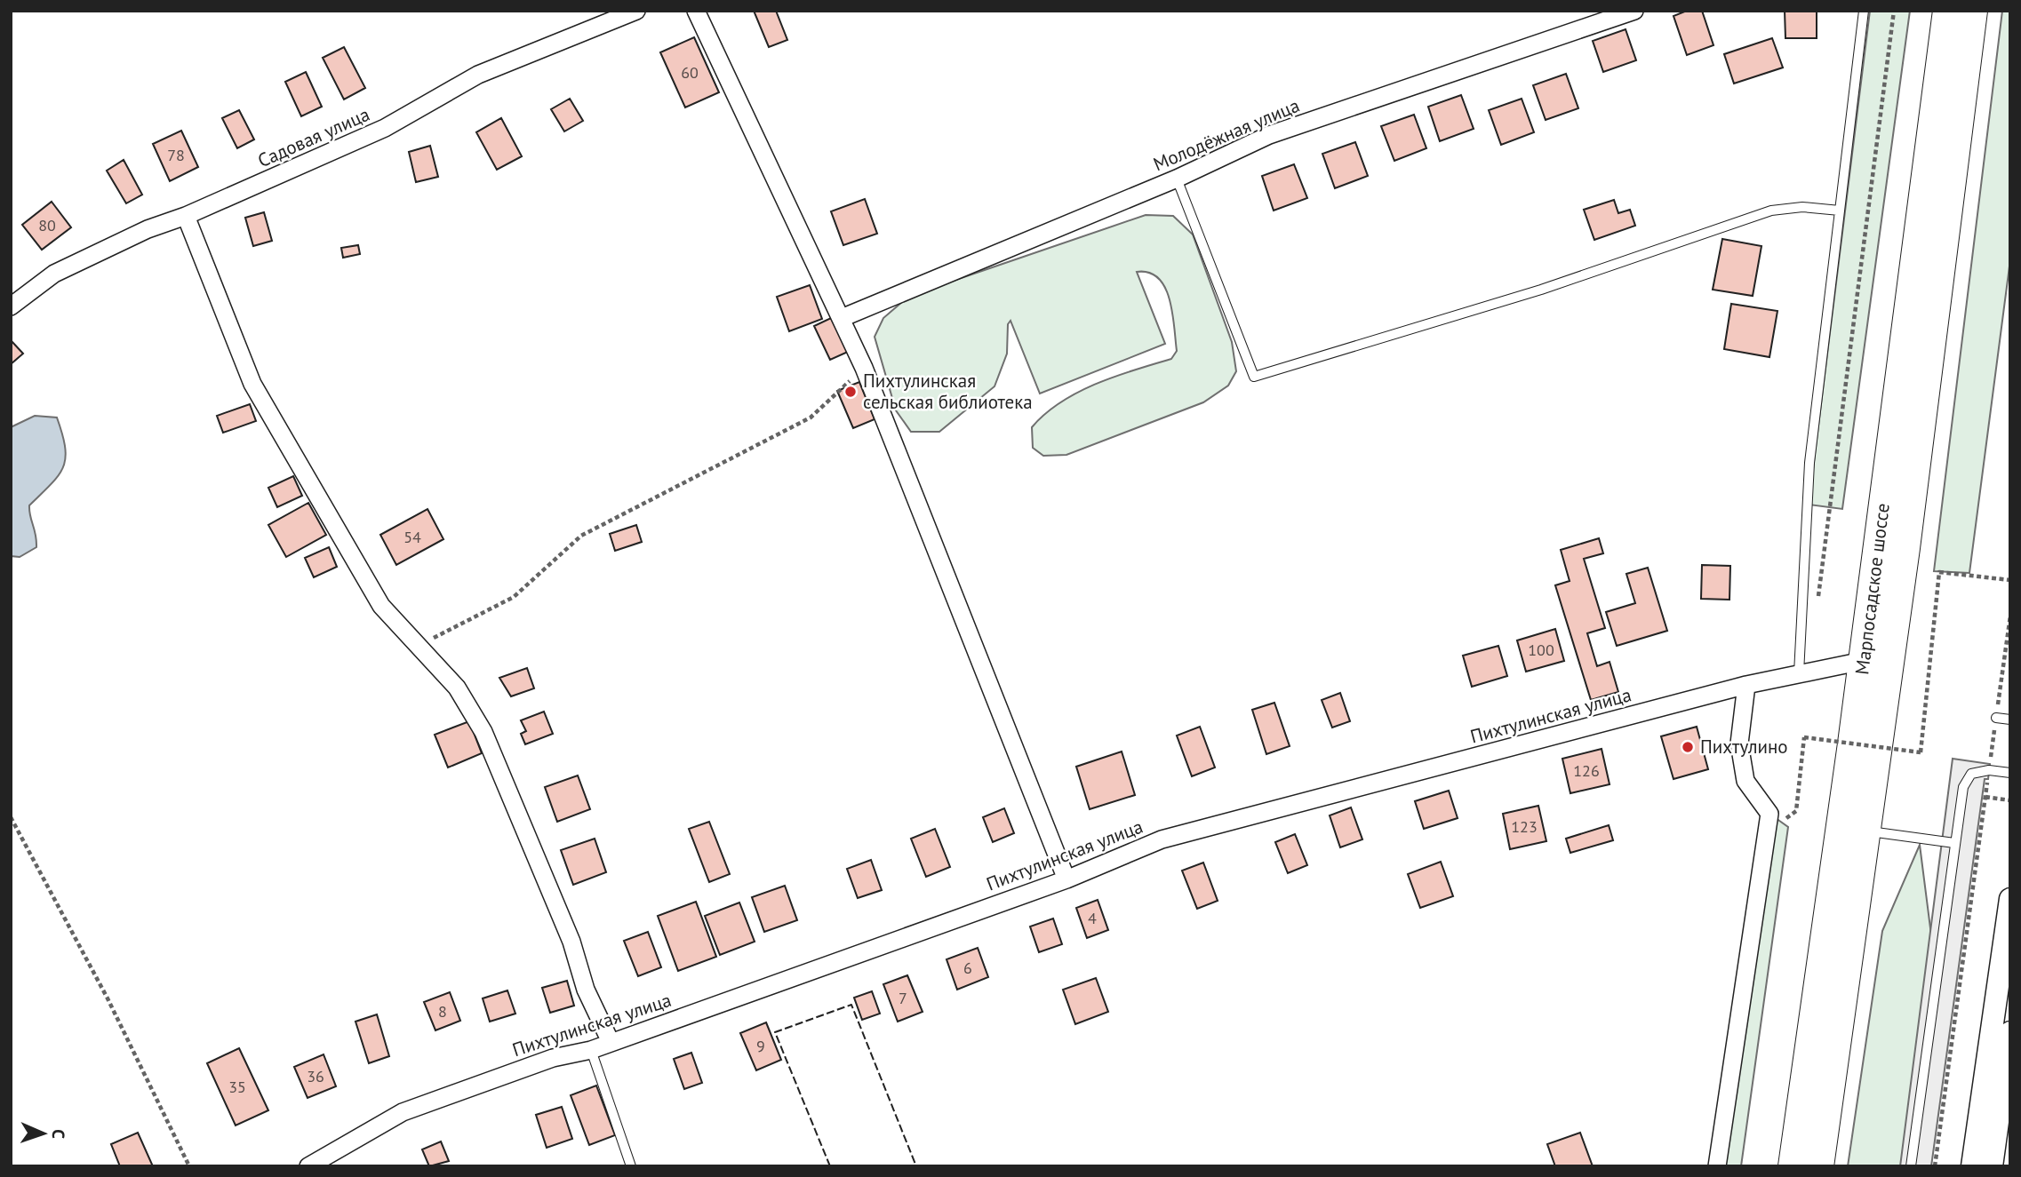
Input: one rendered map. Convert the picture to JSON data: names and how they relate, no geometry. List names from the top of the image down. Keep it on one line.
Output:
{"streets":{"main road":["Марпосадское шоссе"],"street":["Молодёжная улица","Садовая улица","Пихтулинская улица"]},"crossings":[["Марпосадское шоссе","Пихтулинская улица"]],"places":["Пихтулинская сельская библиотека","Пихтулино"],"house_numbers":["60","78","80","54","100","126","123","4","6","7","8","9","36","35"],"north":"right"}
